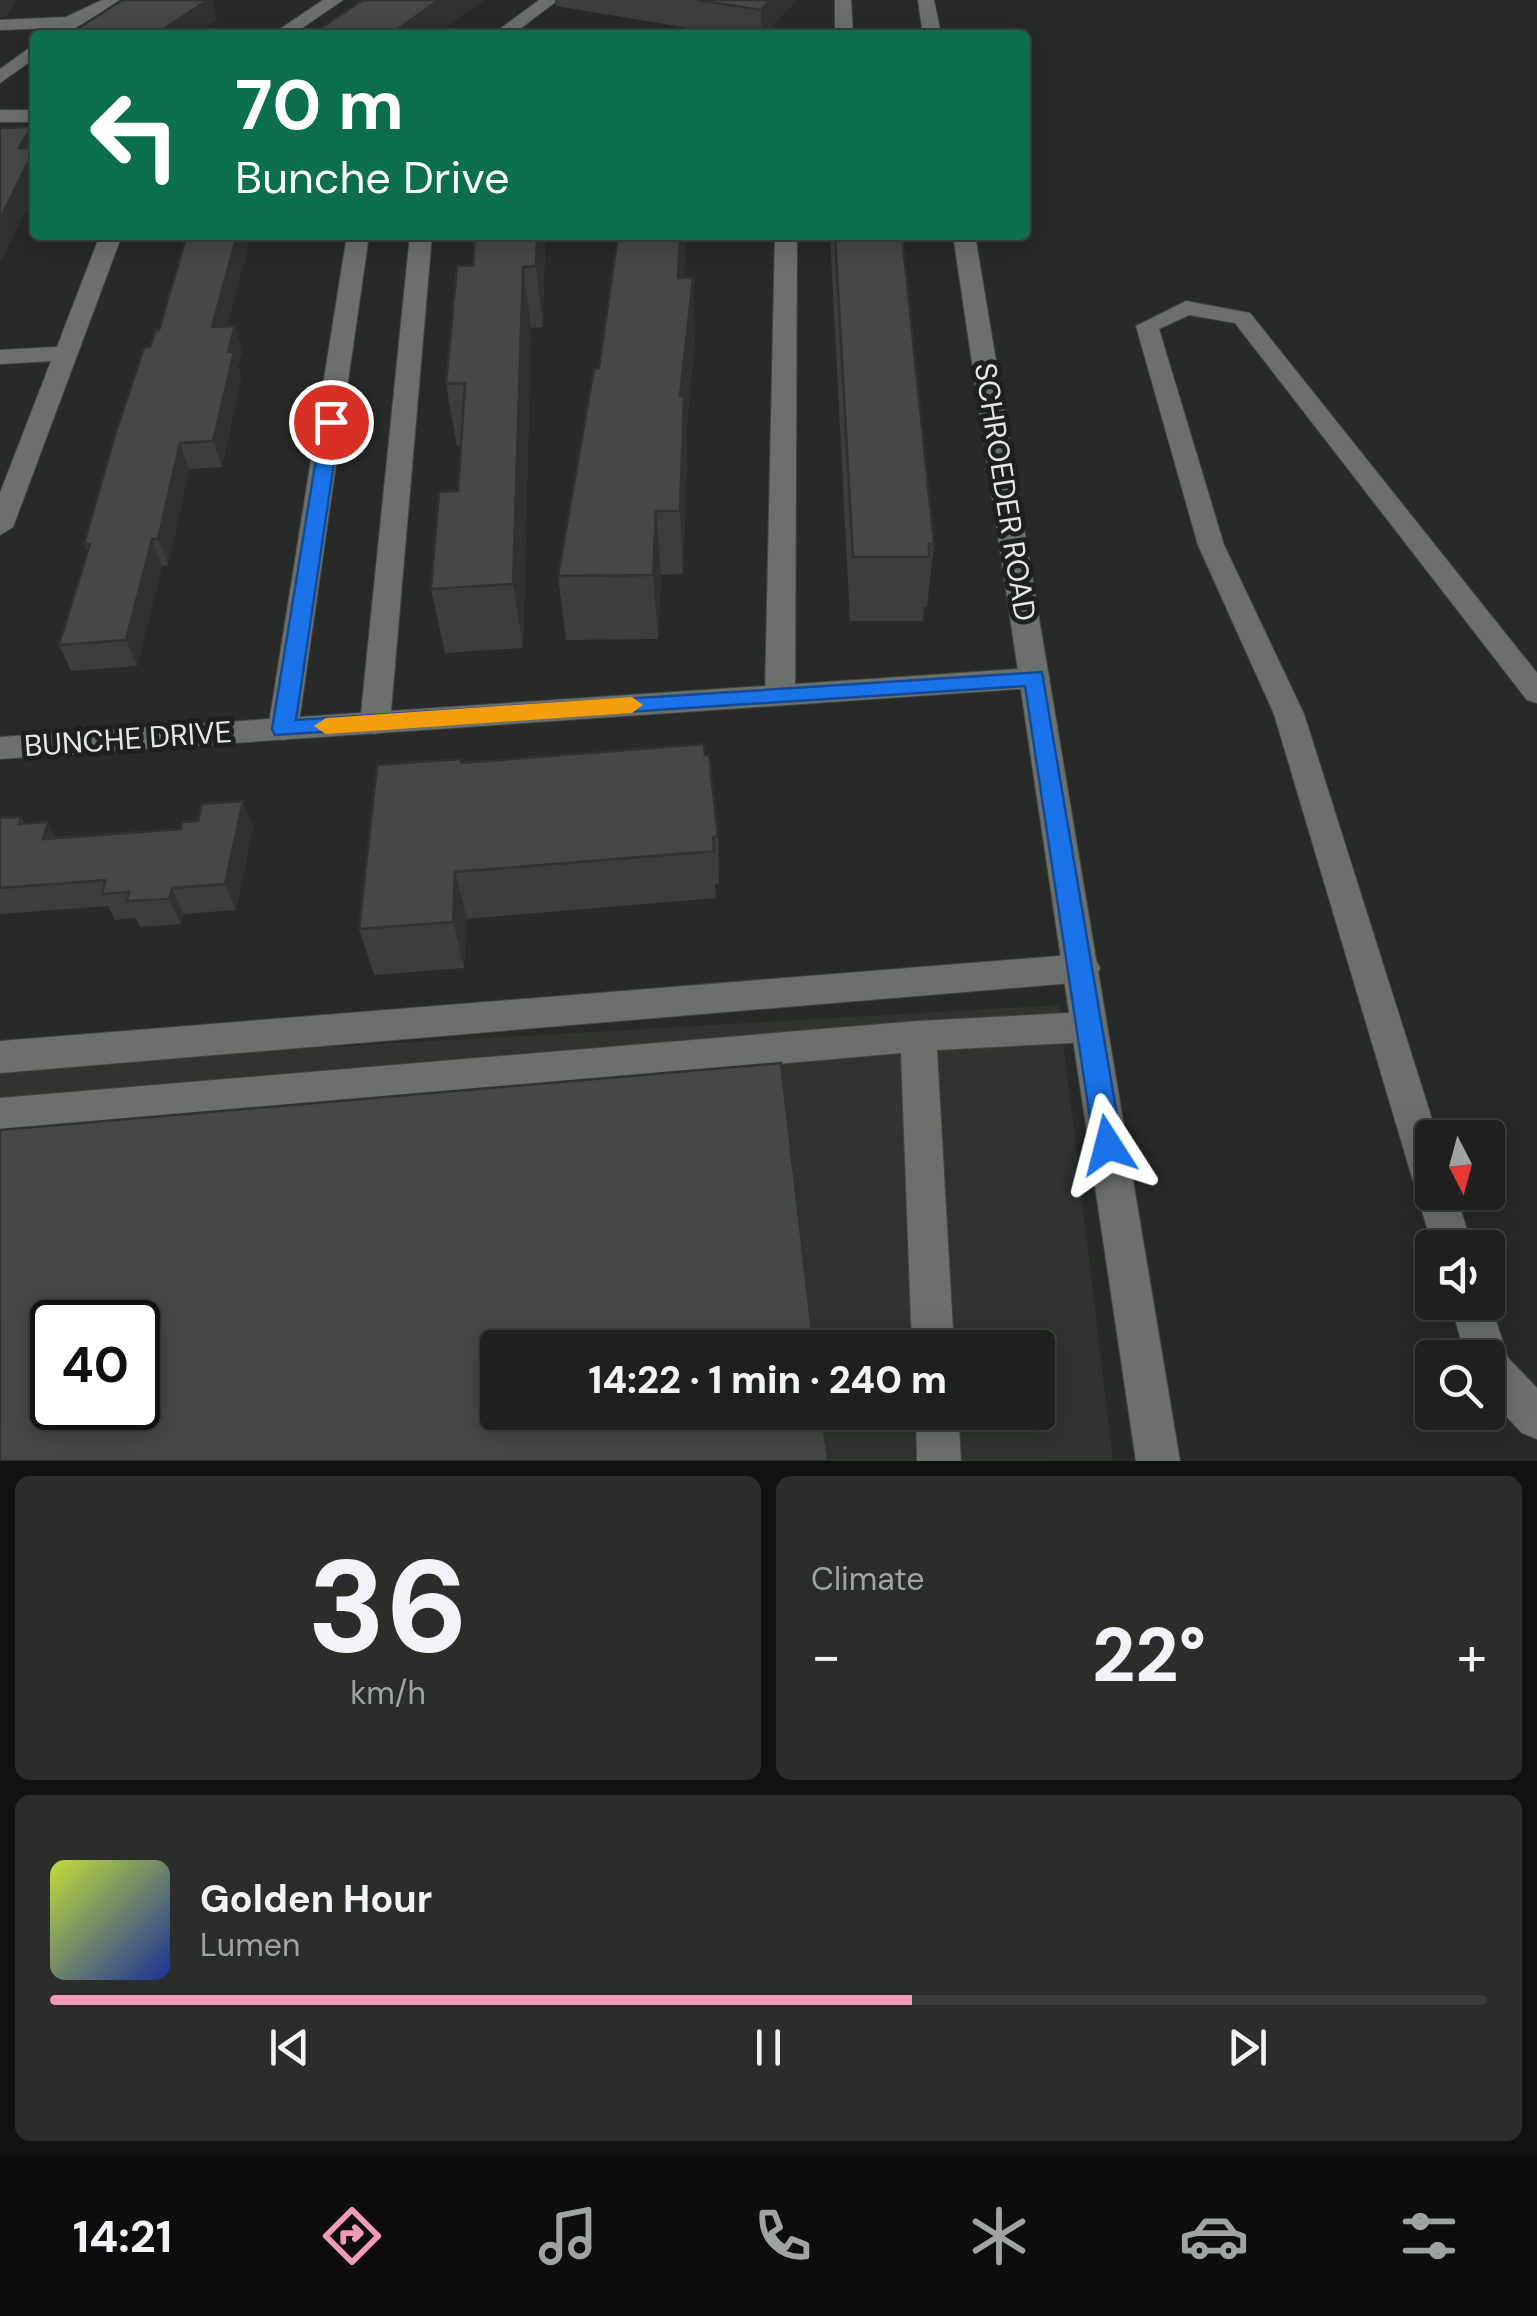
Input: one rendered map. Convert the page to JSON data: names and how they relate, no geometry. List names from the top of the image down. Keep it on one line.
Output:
{"streets":{"street":["SCHROEDER ROAD","BUNCHE DRIVE"]},"crossings":[["SCHROEDER ROAD","BUNCHE DRIVE"]],"north":"bottom","page":{"turn":["70 m","Bunche Drive"],"limit":"40","trip":"14:22 · 1 min · 240 m","tile":[["36","km/h"],"Climate"],"heat":["−","22°","+"],"song":["Golden Hour","Lumen"],"tabs":"14:21"}}
